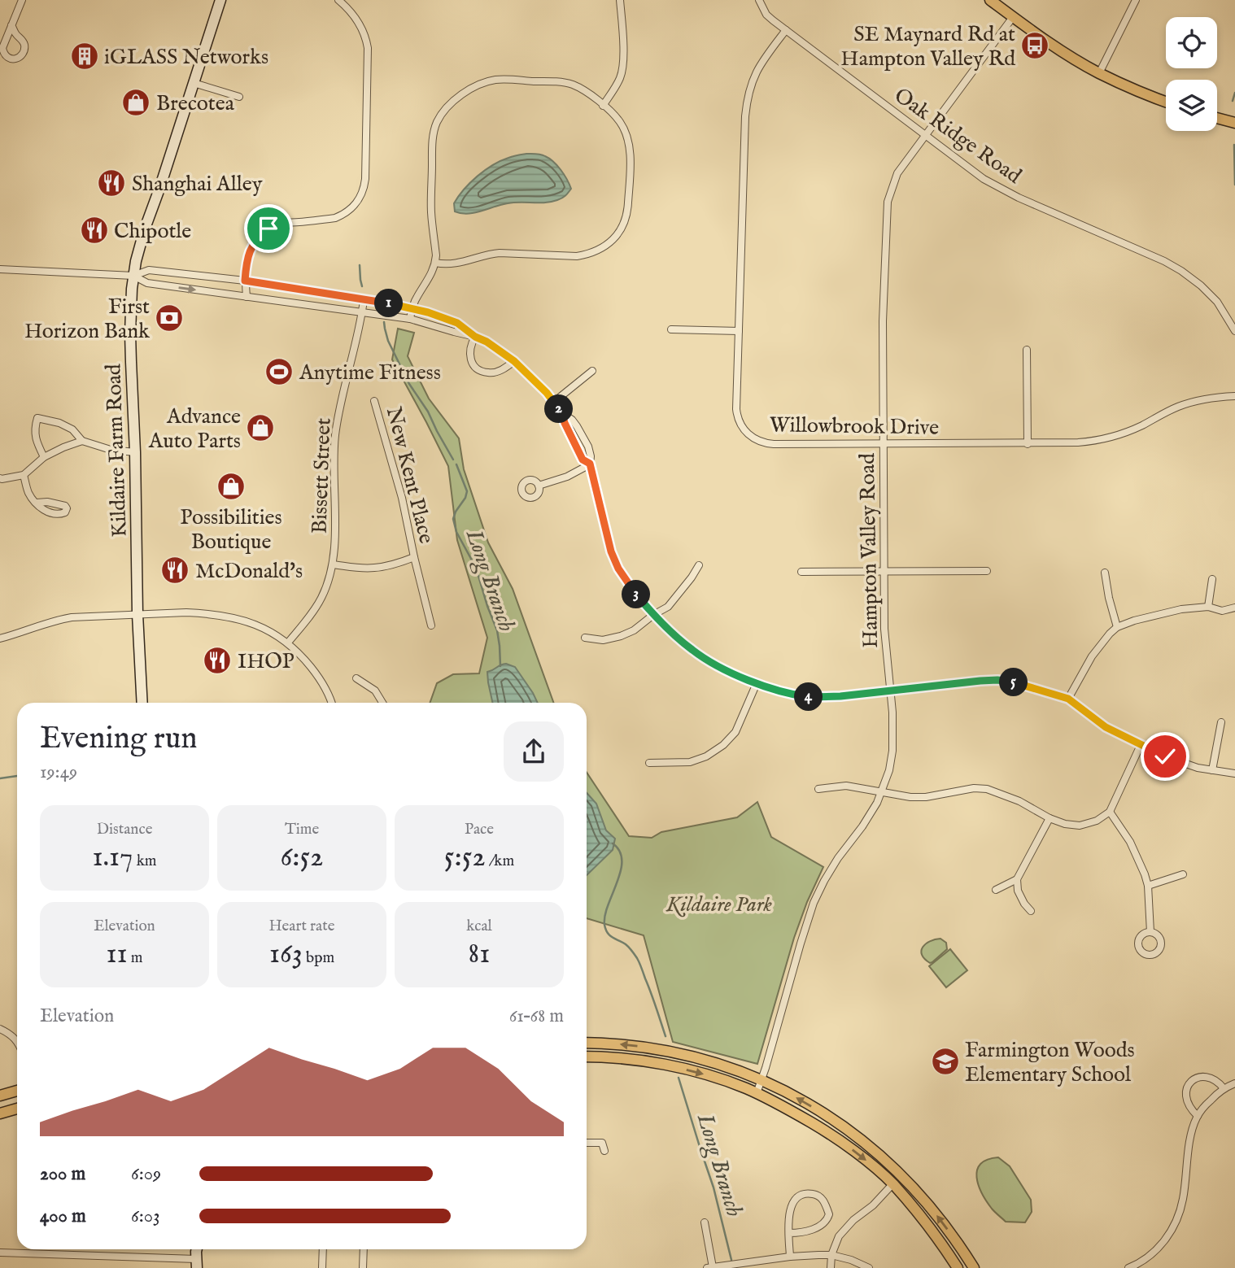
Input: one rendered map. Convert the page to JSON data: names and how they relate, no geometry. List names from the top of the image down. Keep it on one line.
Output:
{"streets":{"main road":["Kildaire Farm Road"],"street":["Oak Ridge Road","Willowbrook Drive","New Kent Place","Bissett Street","Hampton Valley Road"]},"crossings":[["Oak Ridge Road","Willowbrook Drive"],["Oak Ridge Road","Hampton Valley Road"],["Willowbrook Drive","Hampton Valley Road"],["New Kent Place","Bissett Street"]],"water":["Long Branch"],"parks":["Kildaire Park"],"places":{"bus stop":["SE Maynard Rd at Hampton Valley Rd"],"building":["iGLASS Networks"],"shop":["Brecotea","Advance Auto Parts","Possibilities Boutique"],"restaurant":["Shanghai Alley","Chipotle","McDonald's","IHOP"],"bank":["First Horizon Bank"],"sports":["Anytime Fitness"],"school or university":["Farmington Woods Elementary School"]},"page":{"pins":["1","2","3","5","4"],"heading":["Evening run","19:49"],"stats":[["Distance","1.17 km"],["Time","6:52"],["Pace","5:52 /km"],["Elevation","11 m"],["Heart rate","163 bpm"],["kcal","81"]],"chart":["Elevation","61–68 m"],"list":[{"name":"200 m","note":"6:09"},{"name":"400 m","note":"6:03"}]}}
